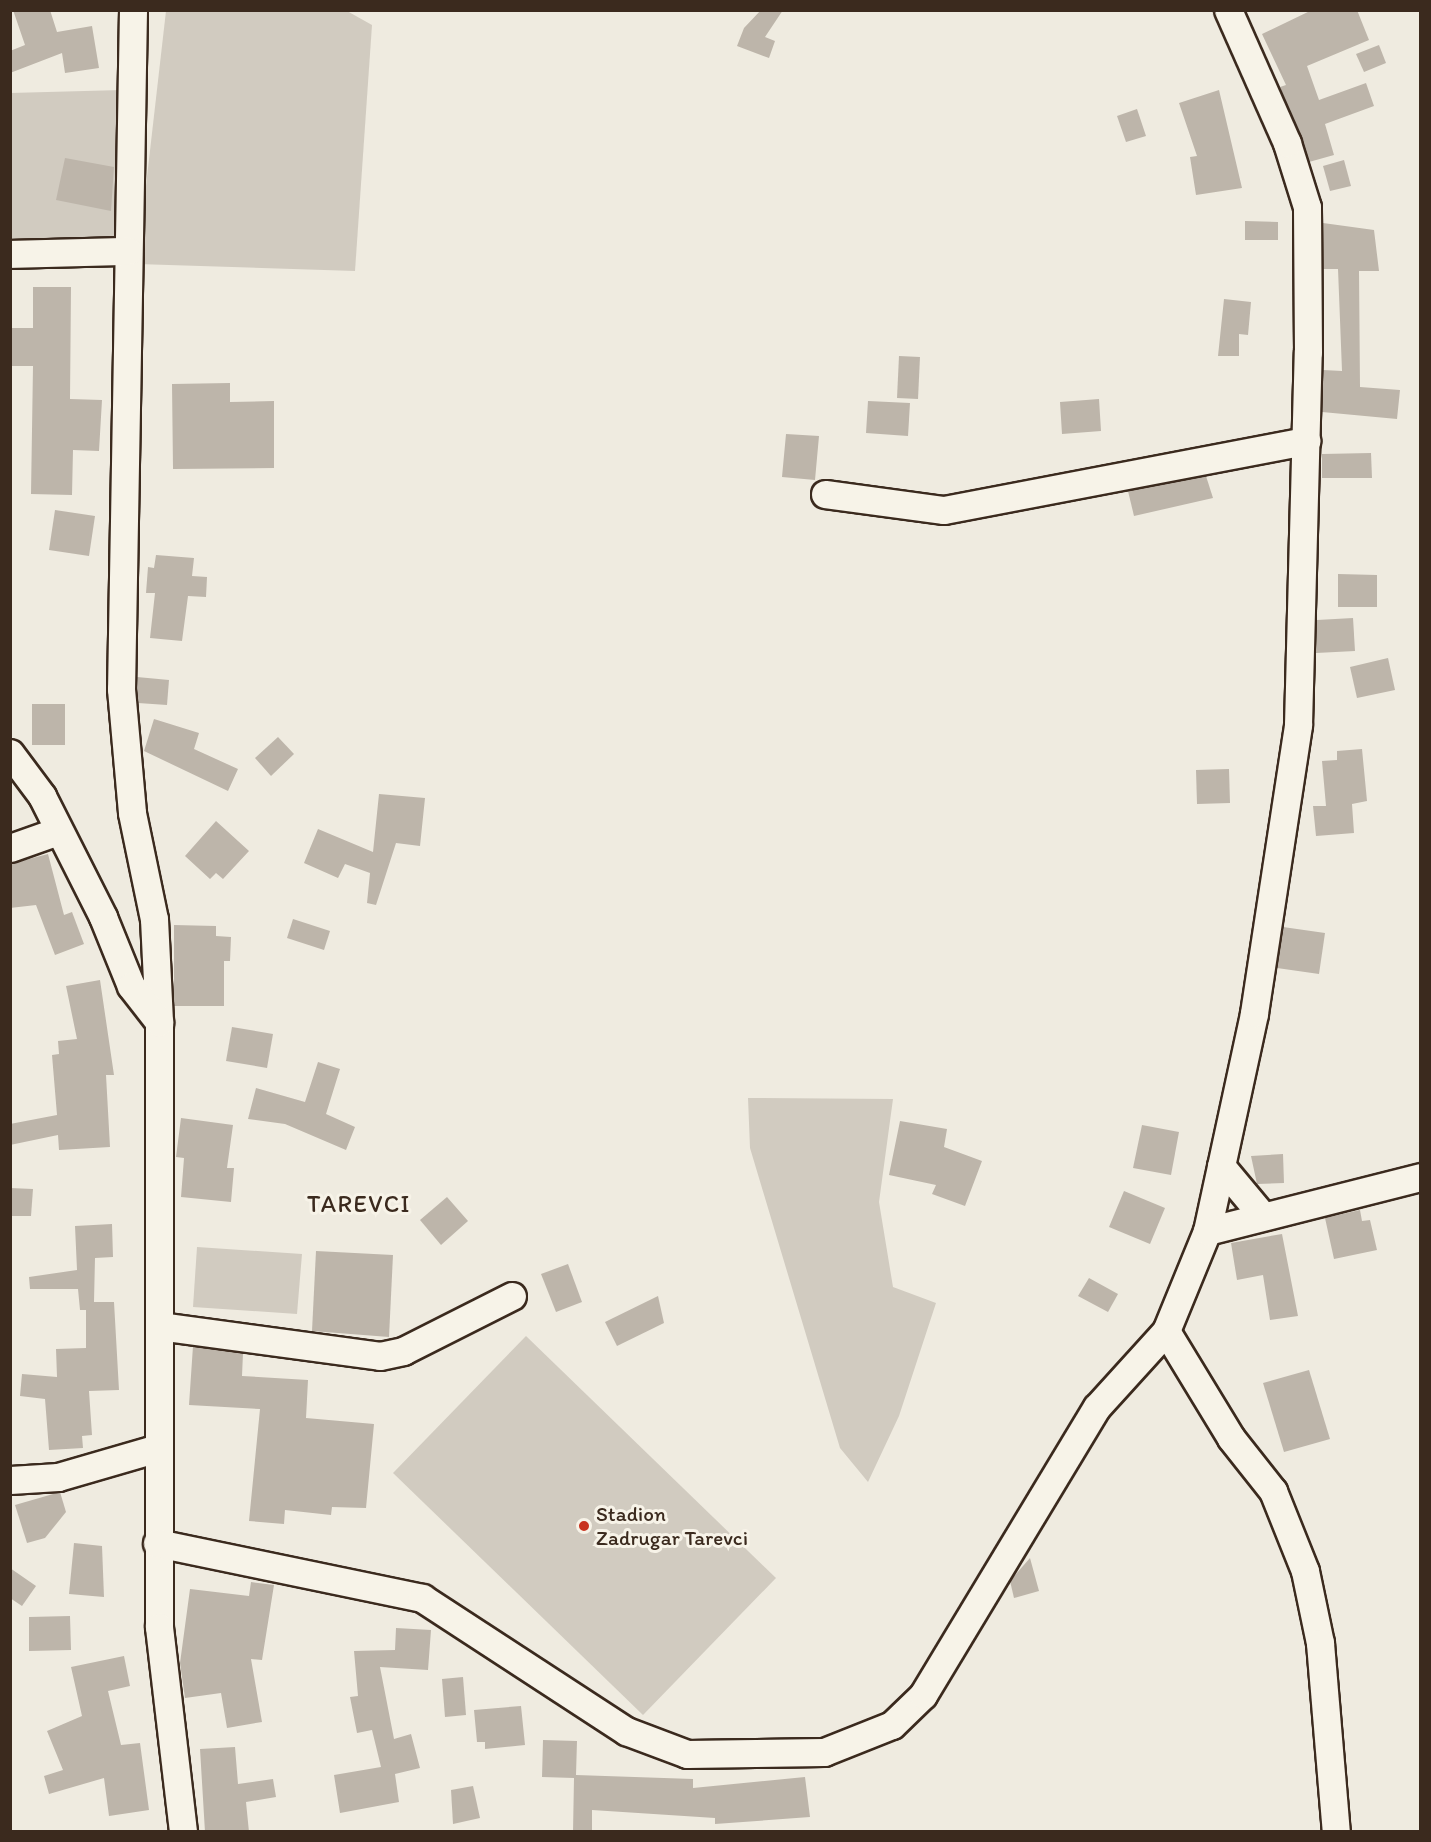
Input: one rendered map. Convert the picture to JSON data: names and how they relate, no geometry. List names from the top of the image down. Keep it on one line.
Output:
{"districts":["TAREVCI"],"places":["Stadion Zadrugar Tarevci"]}
